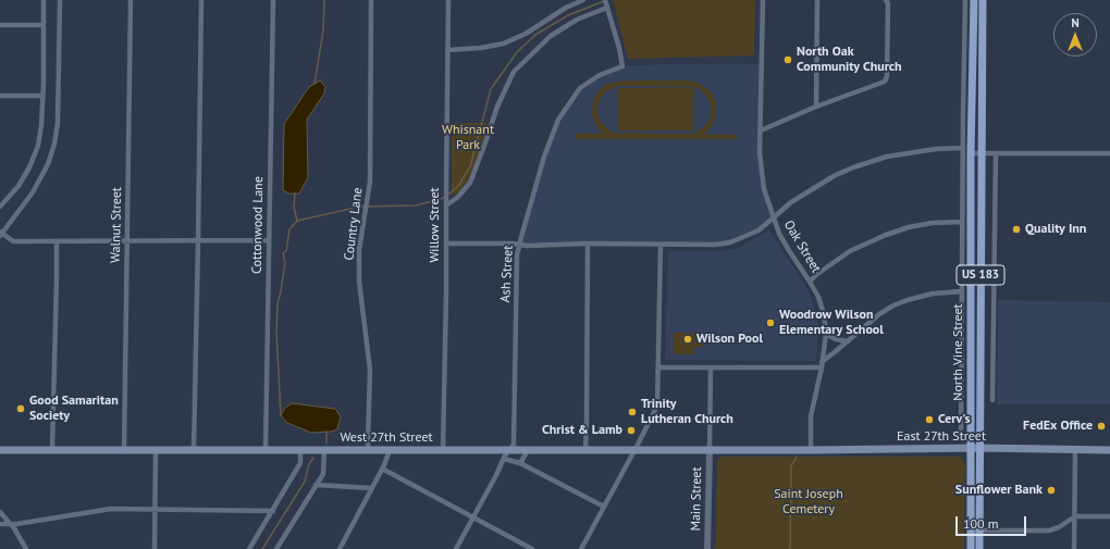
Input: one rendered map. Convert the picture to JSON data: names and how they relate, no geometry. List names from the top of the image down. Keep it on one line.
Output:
{"streets":{"main road":["US 183","North Vine Street","East 27th Street","West 27th Street"],"street":["Country Lane","Walnut Street","Cottonwood Lane","Willow Street","Oak Street","Ash Street","Main Street"]},"crossings":[["Country Lane","West 27th Street"],["Walnut Street","West 27th Street"],["Cottonwood Lane","West 27th Street"],["Willow Street","West 27th Street"],["Oak Street","East 27th Street"],["Ash Street","West 27th Street"],["North Vine Street","East 27th Street"],["East 27th Street","West 27th Street"],["West 27th Street","Main Street"]],"parks":["Whisnant Park","Saint Joseph Cemetery"],"places":["North Oak Community Church","Quality Inn","Woodrow Wilson Elementary School","Wilson Pool","Good Samaritan Society","Trinity Lutheran Church","Cerv's","FedEx Office","Christ & Lamb","Sunflower Bank"],"scale_bar":"100 m","north":"top"}
